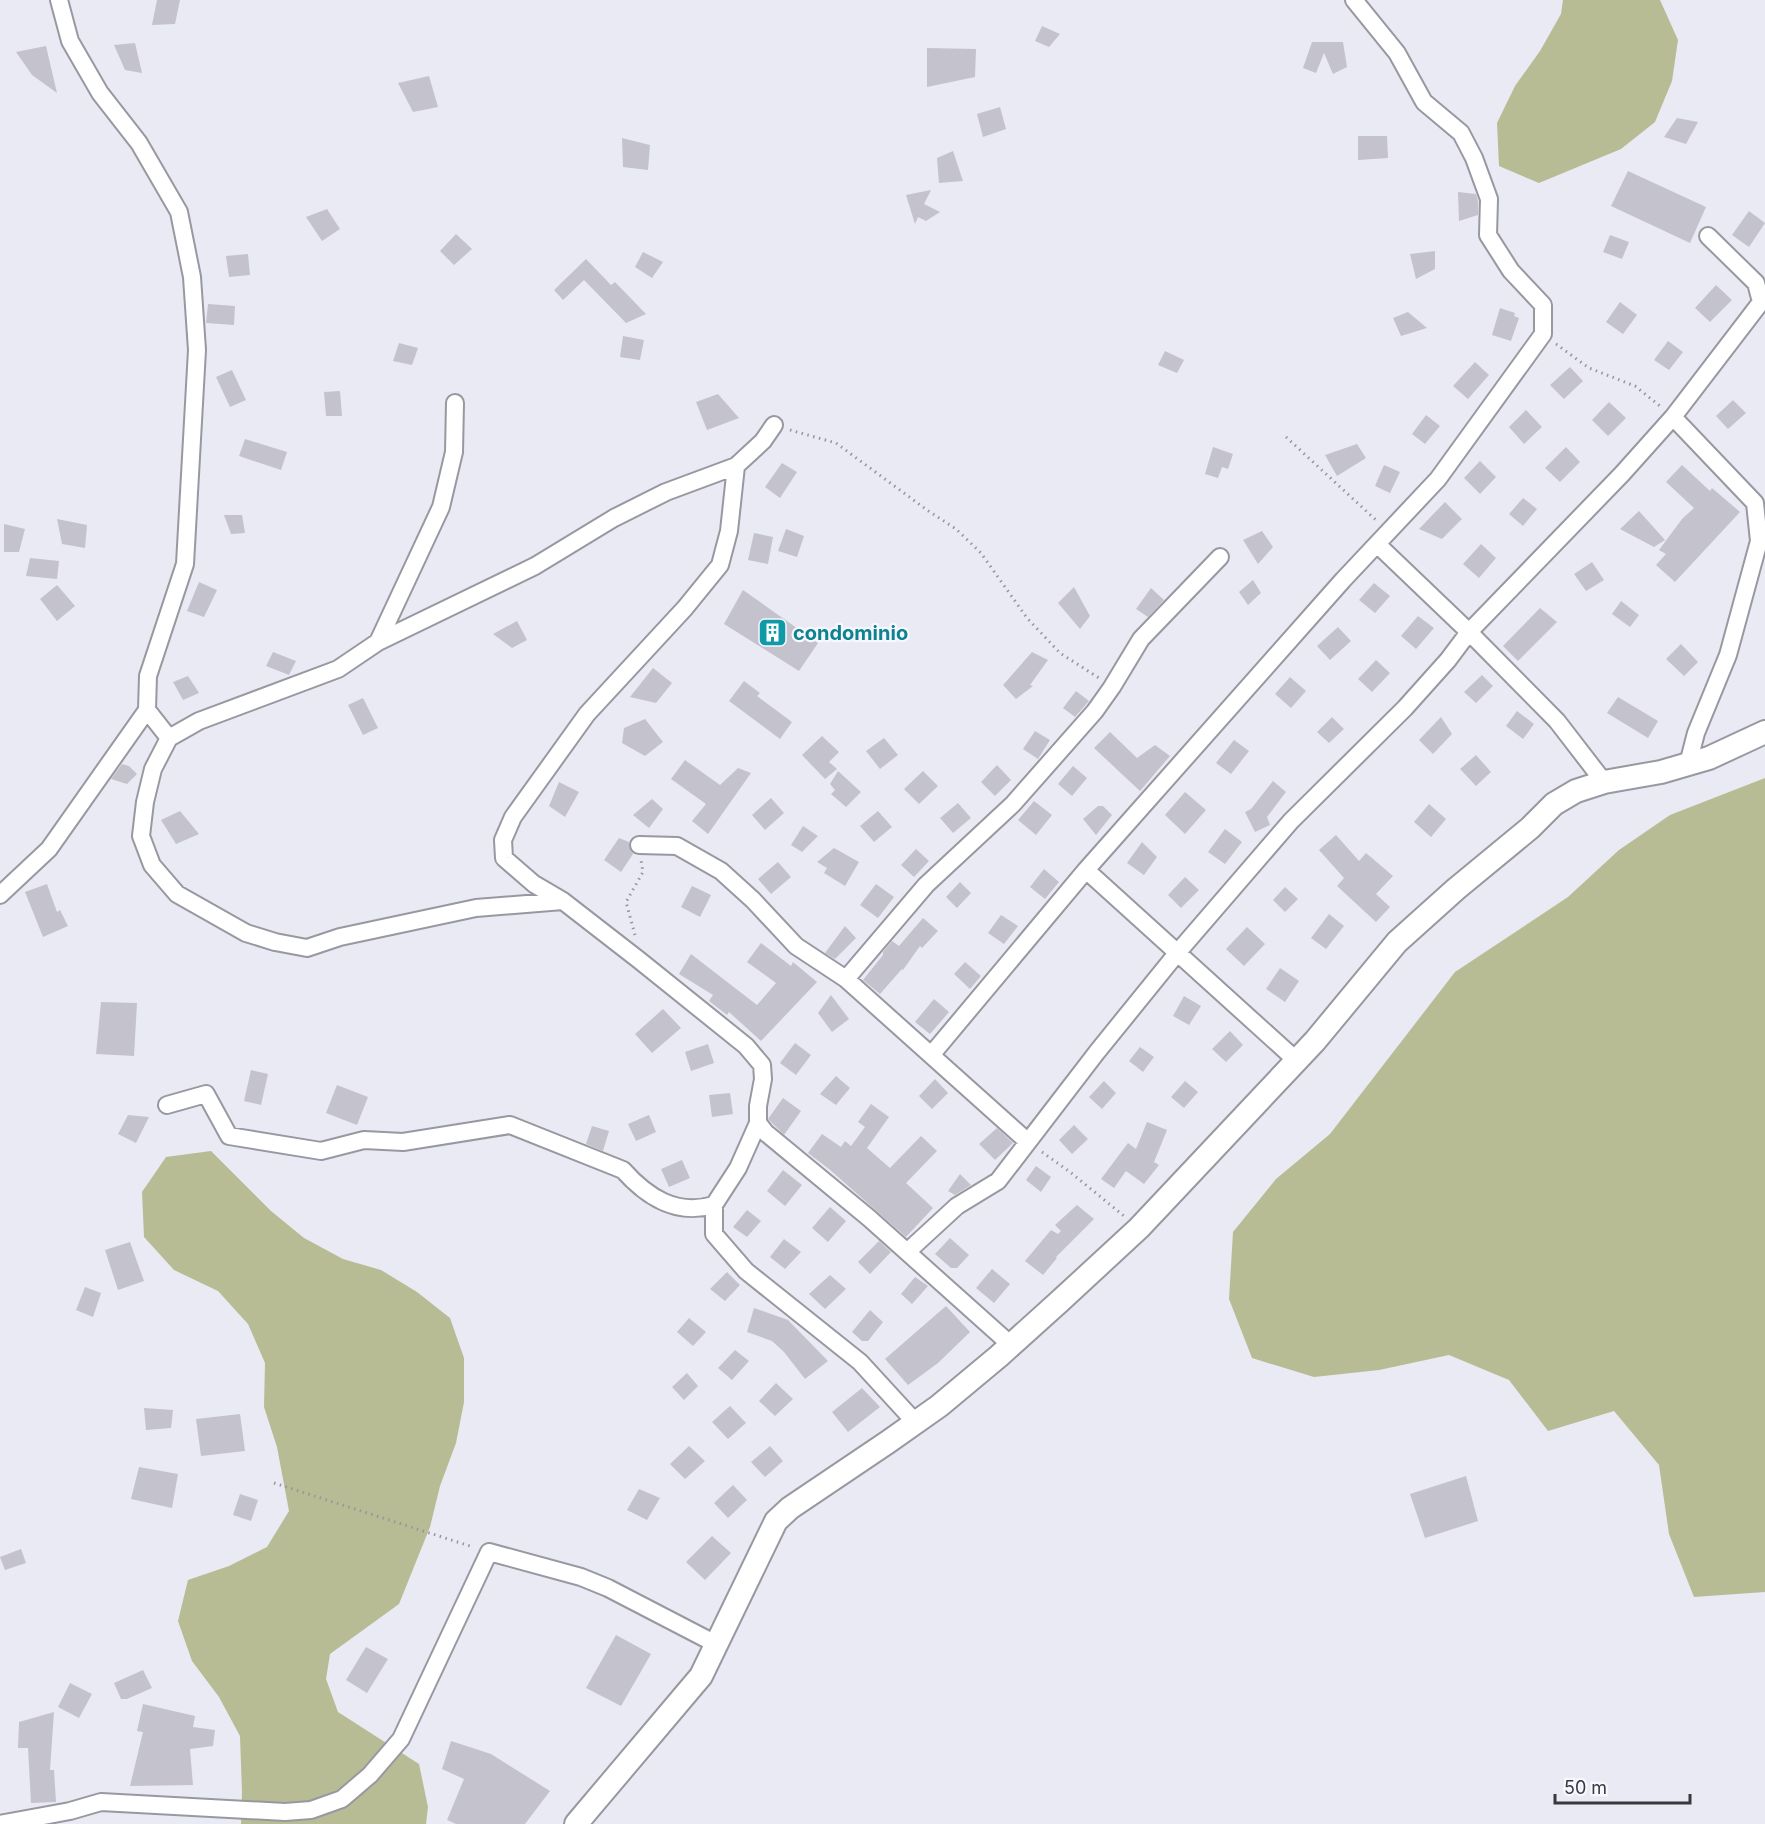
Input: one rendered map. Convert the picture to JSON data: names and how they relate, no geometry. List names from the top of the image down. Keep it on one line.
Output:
{"places":{"building":["condominio"]},"scale_bar":"50 m"}
